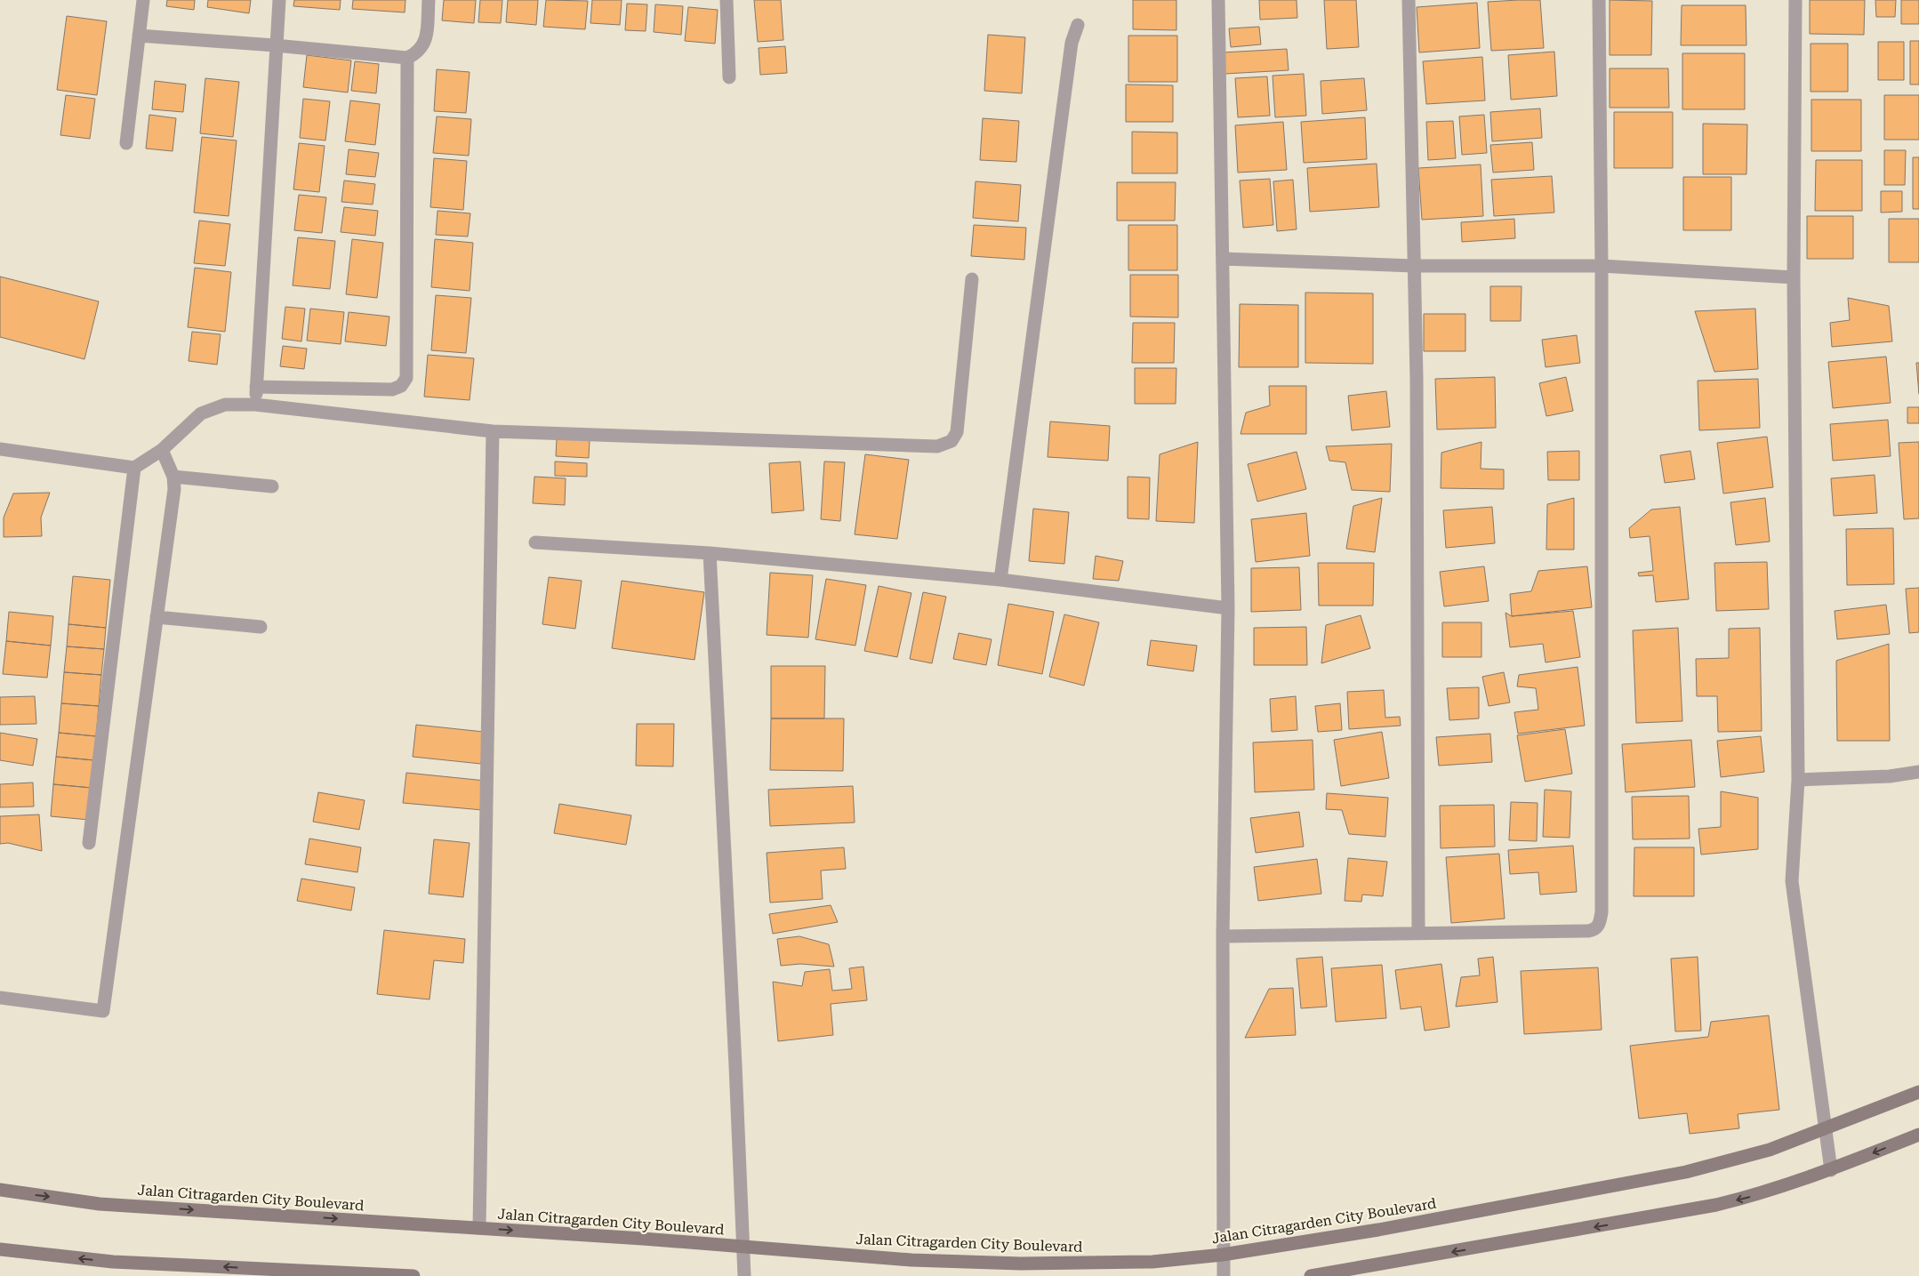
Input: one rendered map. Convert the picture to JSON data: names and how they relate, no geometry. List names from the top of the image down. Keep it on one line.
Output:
{"streets":{"main road":["Jalan Citragarden City Boulevard"]}}
